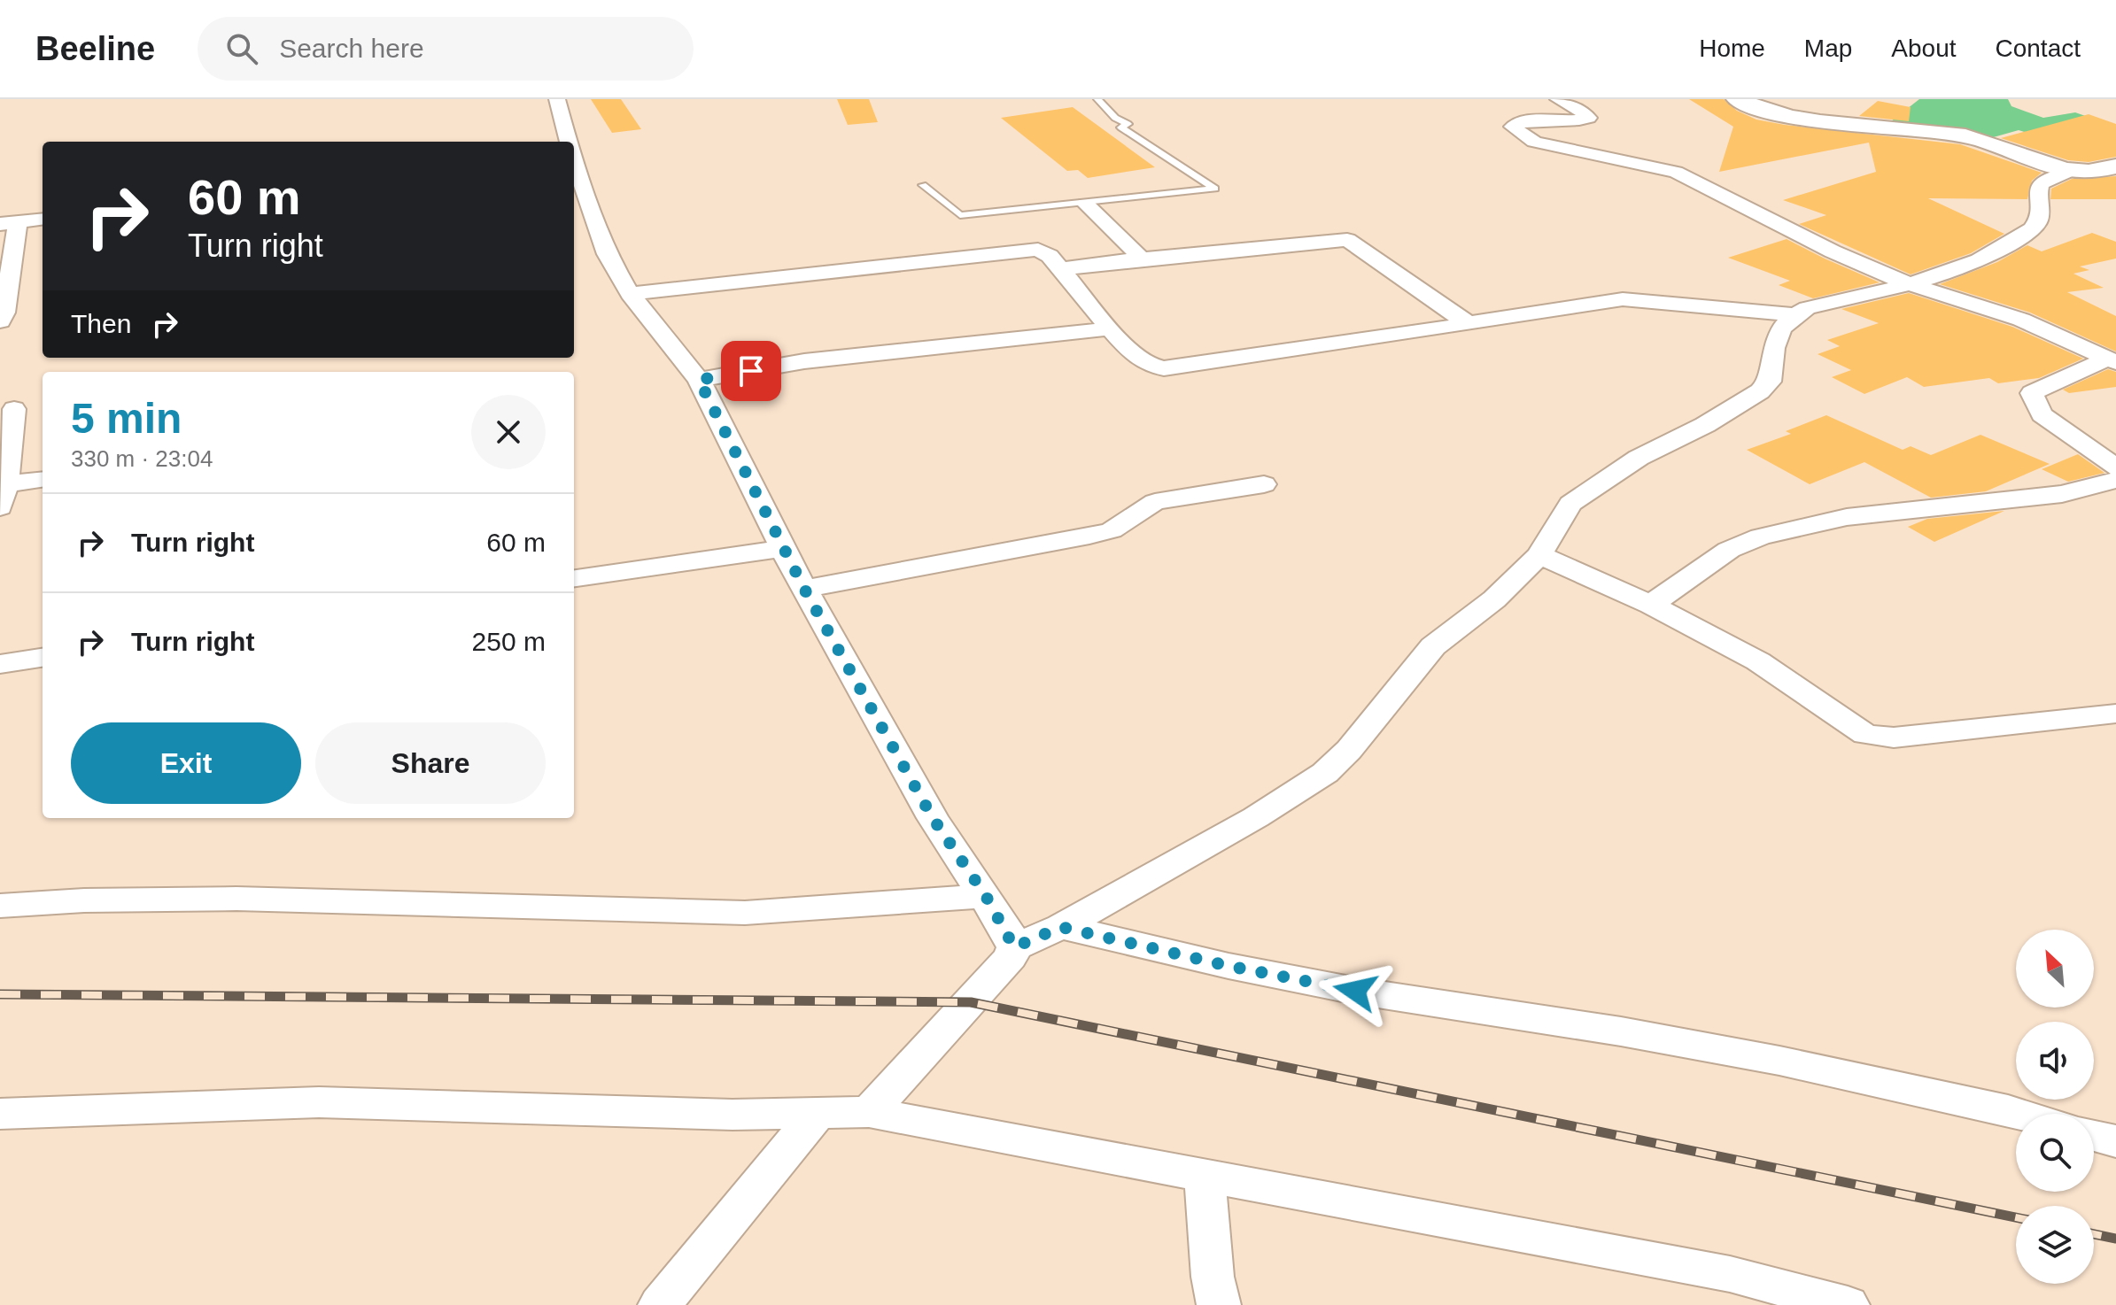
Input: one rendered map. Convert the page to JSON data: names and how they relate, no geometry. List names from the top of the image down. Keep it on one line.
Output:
{"north":"top left","page":{"header":"Beeline","search":"Search here","nav":["Home","Map","About","Contact"],"turn":["60 m","Turn right"],"then":"Then","heading":["5 min","330 m · 23:04"],"list":[{"name":"Turn right","value":"60 m"},{"name":"Turn right","value":"250 m"}],"buttons":["Exit","Share"]}}
